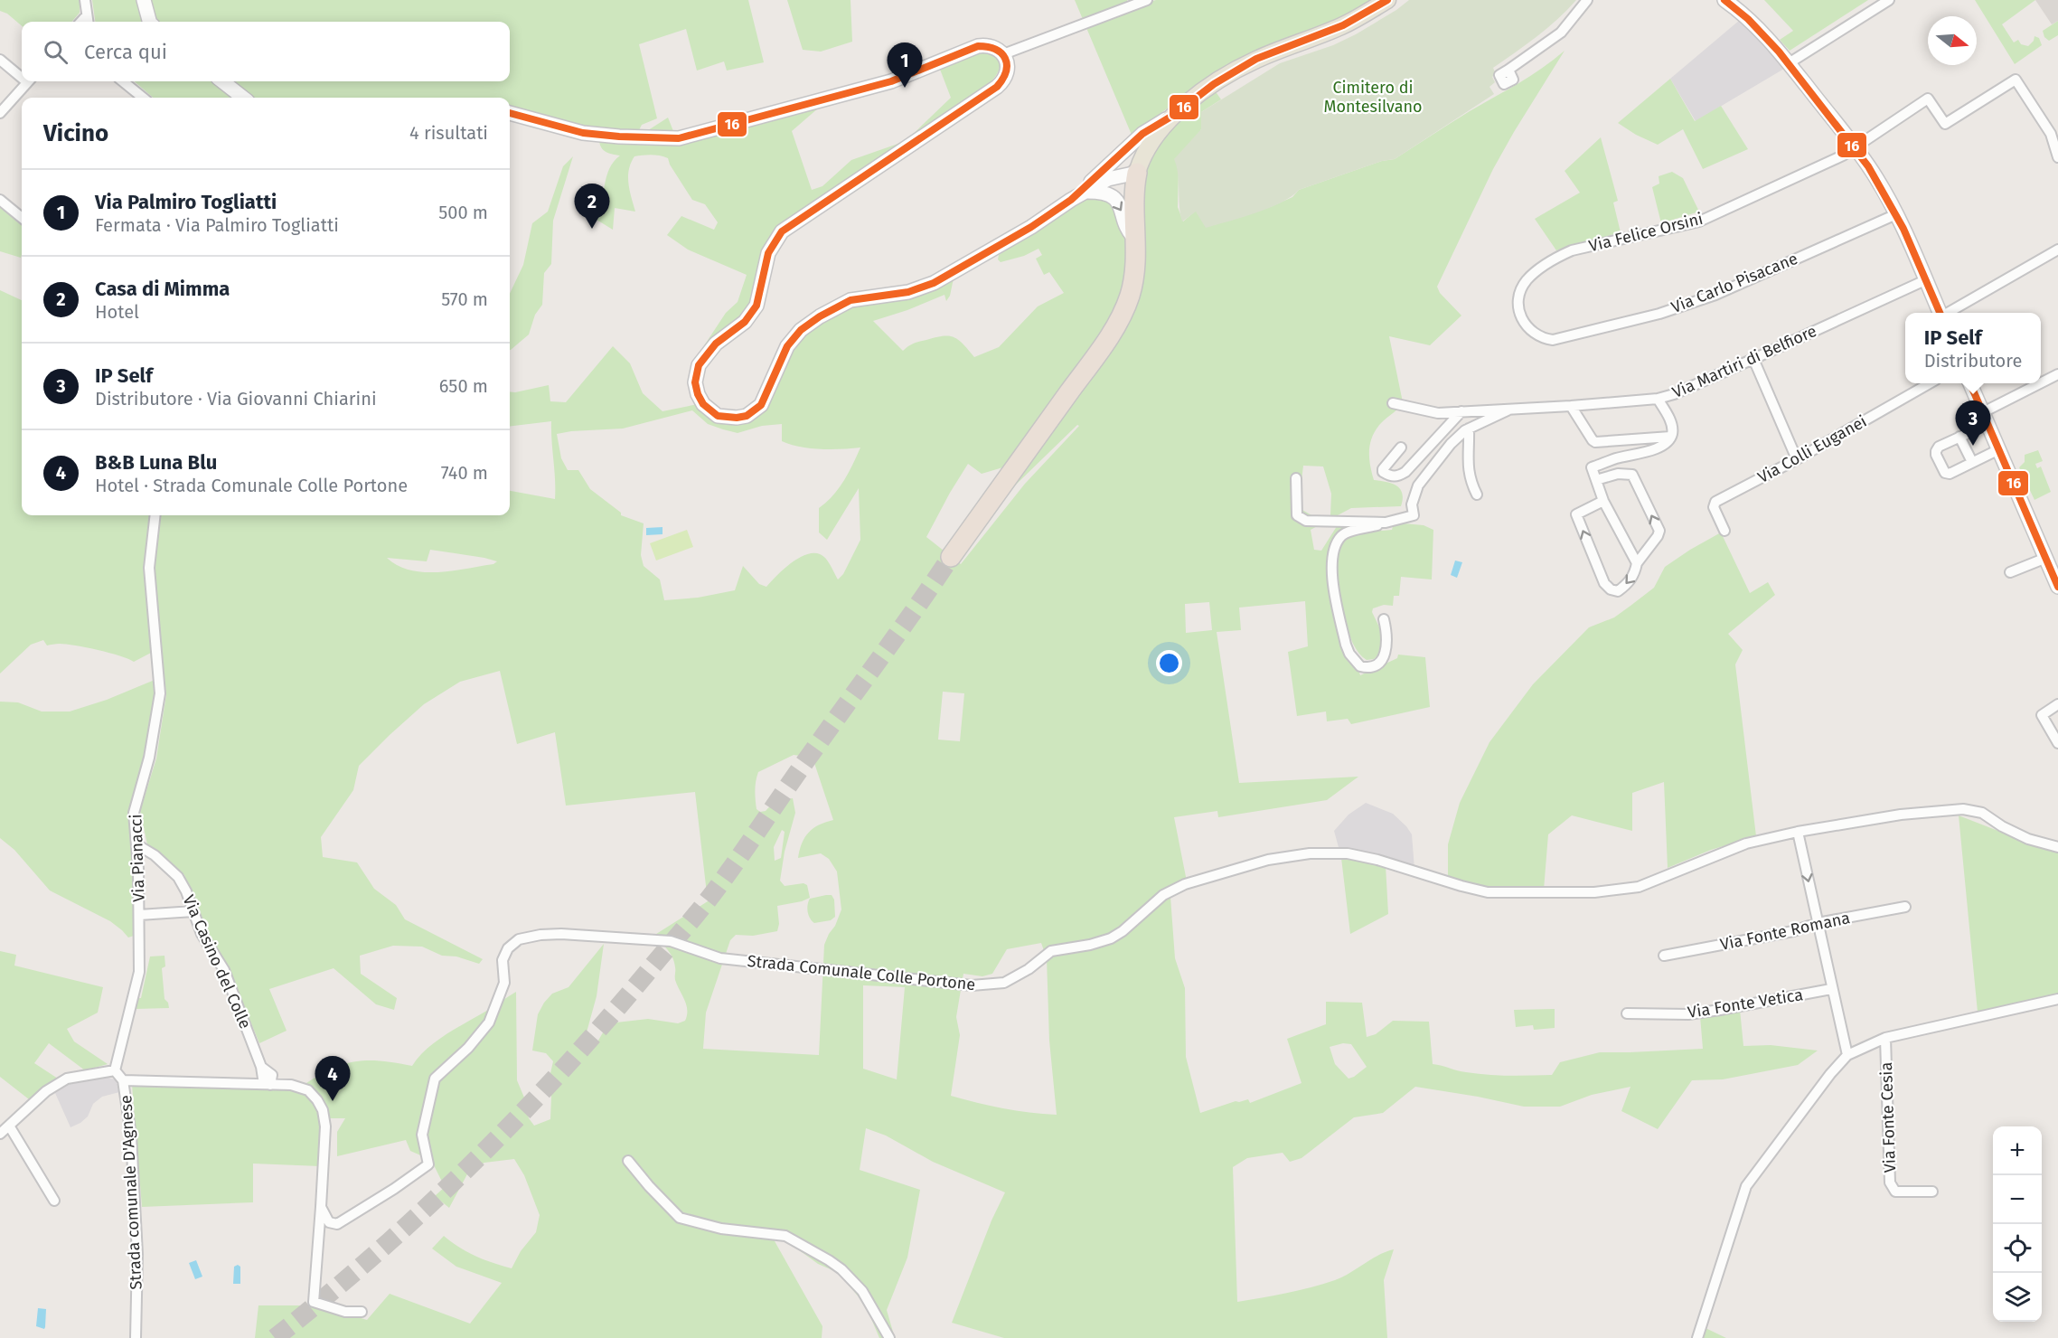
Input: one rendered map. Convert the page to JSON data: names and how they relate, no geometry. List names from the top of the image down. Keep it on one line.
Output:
{"streets":{"street":["Via Felice Orsini","Via Carlo Pisacane","Via Martiri di Belfiore","Via Colli Euganei","Via Pianacci","Via Fonte Romana","Via Casino del Colle","Strada Comunale Colle Portone","Via Fonte Vetica","Via Fonte Cesia","Strada comunale D'Agnese"]},"crossings":[["Via Felice Orsini","Via Carlo Pisacane"],["Via Pianacci","Via Casino del Colle"]],"parks":["Cimitero di Montesilvano"],"lines":["transit line 16"],"north":"right","page":{"search":"Cerca qui","pins":["1","2","3","4"],"heading":["Vicino","4 risultati"],"list":[{"mark":"1","name":"Via Palmiro Togliatti","note":"Fermata · Via Palmiro Togliatti","value":"500 m"},{"mark":"2","name":"Casa di Mimma","note":"Hotel","value":"570 m"},{"mark":"3","name":"IP Self","note":"Distributore · Via Giovanni Chiarini","value":"650 m"},{"mark":"4","name":"B&B Luna Blu","note":"Hotel · Strada Comunale Colle Portone","value":"740 m"}],"popup":["IP Self","Distributore"],"map_buttons":["+","−"]}}
